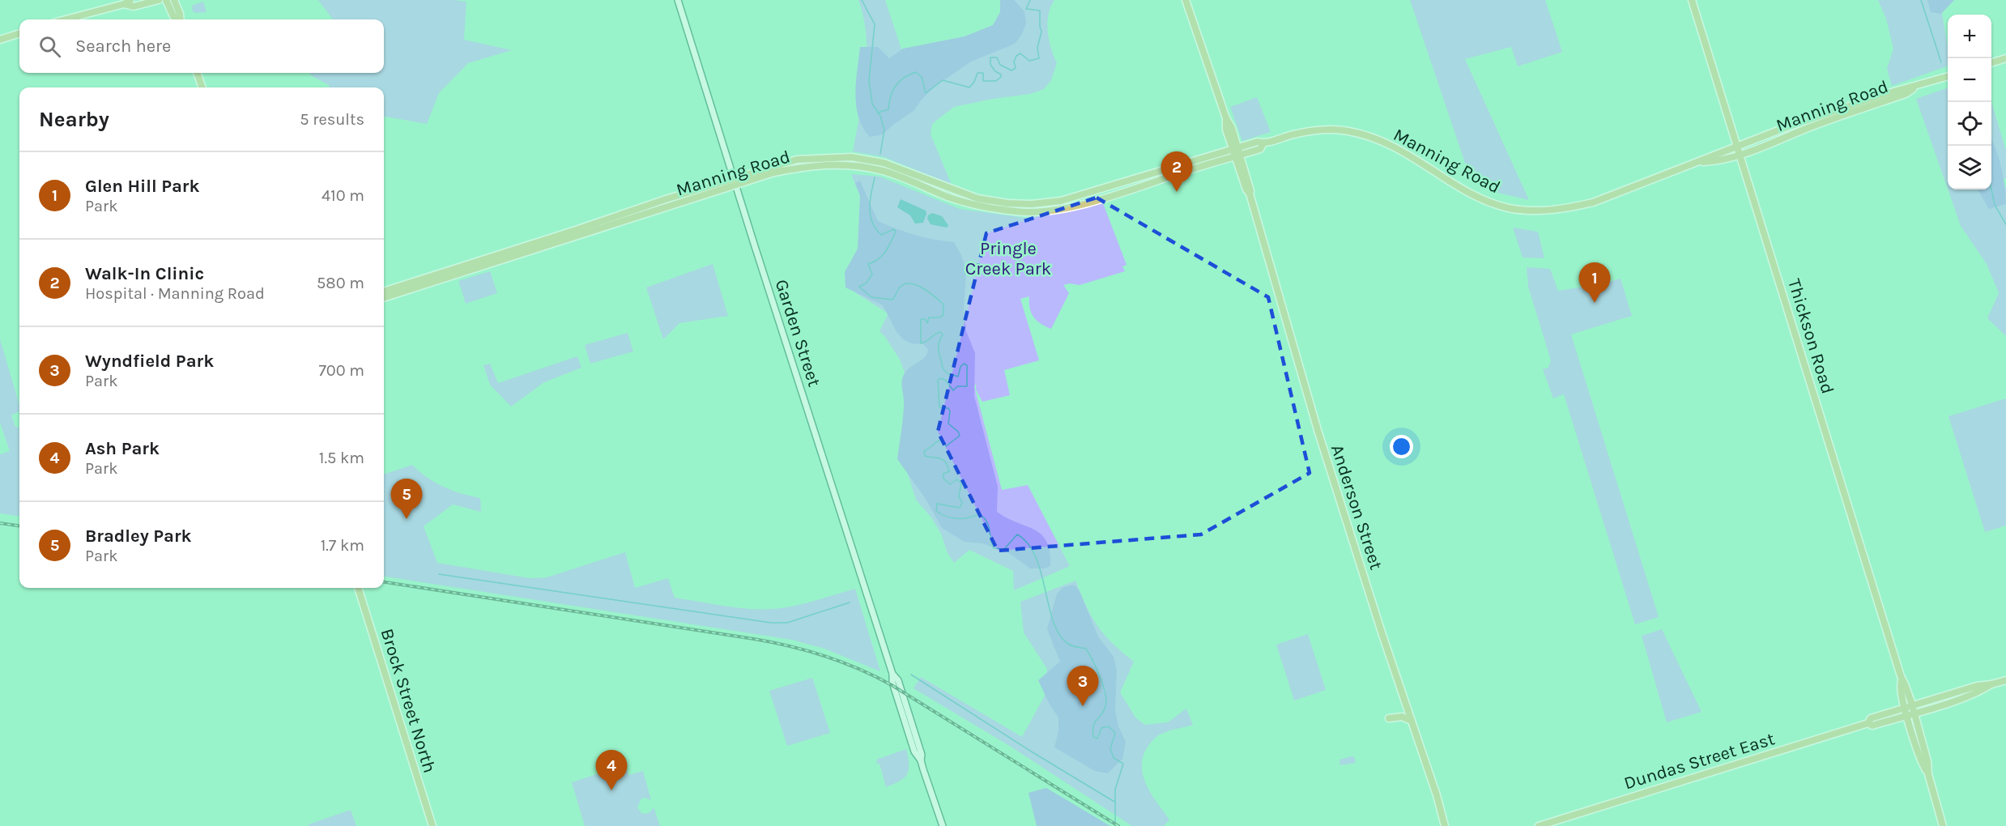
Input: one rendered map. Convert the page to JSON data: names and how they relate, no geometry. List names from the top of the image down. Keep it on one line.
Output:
{"streets":{"main road":["Manning Road","Thickson Road","Anderson Street","Brock Street North","Dundas Street East"],"street":["Garden Street"]},"crossings":[["Manning Road","Garden Street"],["Manning Road","Thickson Road"],["Manning Road","Anderson Street"],["Thickson Road","Dundas Street East"]],"parks":["Pringle Creek Park"],"page":{"map_buttons":["+","−"],"search":"Search here","heading":["Nearby","5 results"],"list":[{"mark":"1","name":"Glen Hill Park","note":"Park","value":"410 m"},{"mark":"2","name":"Walk-In Clinic","note":"Hospital · Manning Road","value":"580 m"},{"mark":"3","name":"Wyndfield Park","note":"Park","value":"700 m"},{"mark":"4","name":"Ash Park","note":"Park","value":"1.5 km"},{"mark":"5","name":"Bradley Park","note":"Park","value":"1.7 km"}],"pins":["2","1","5","3","4"]}}
